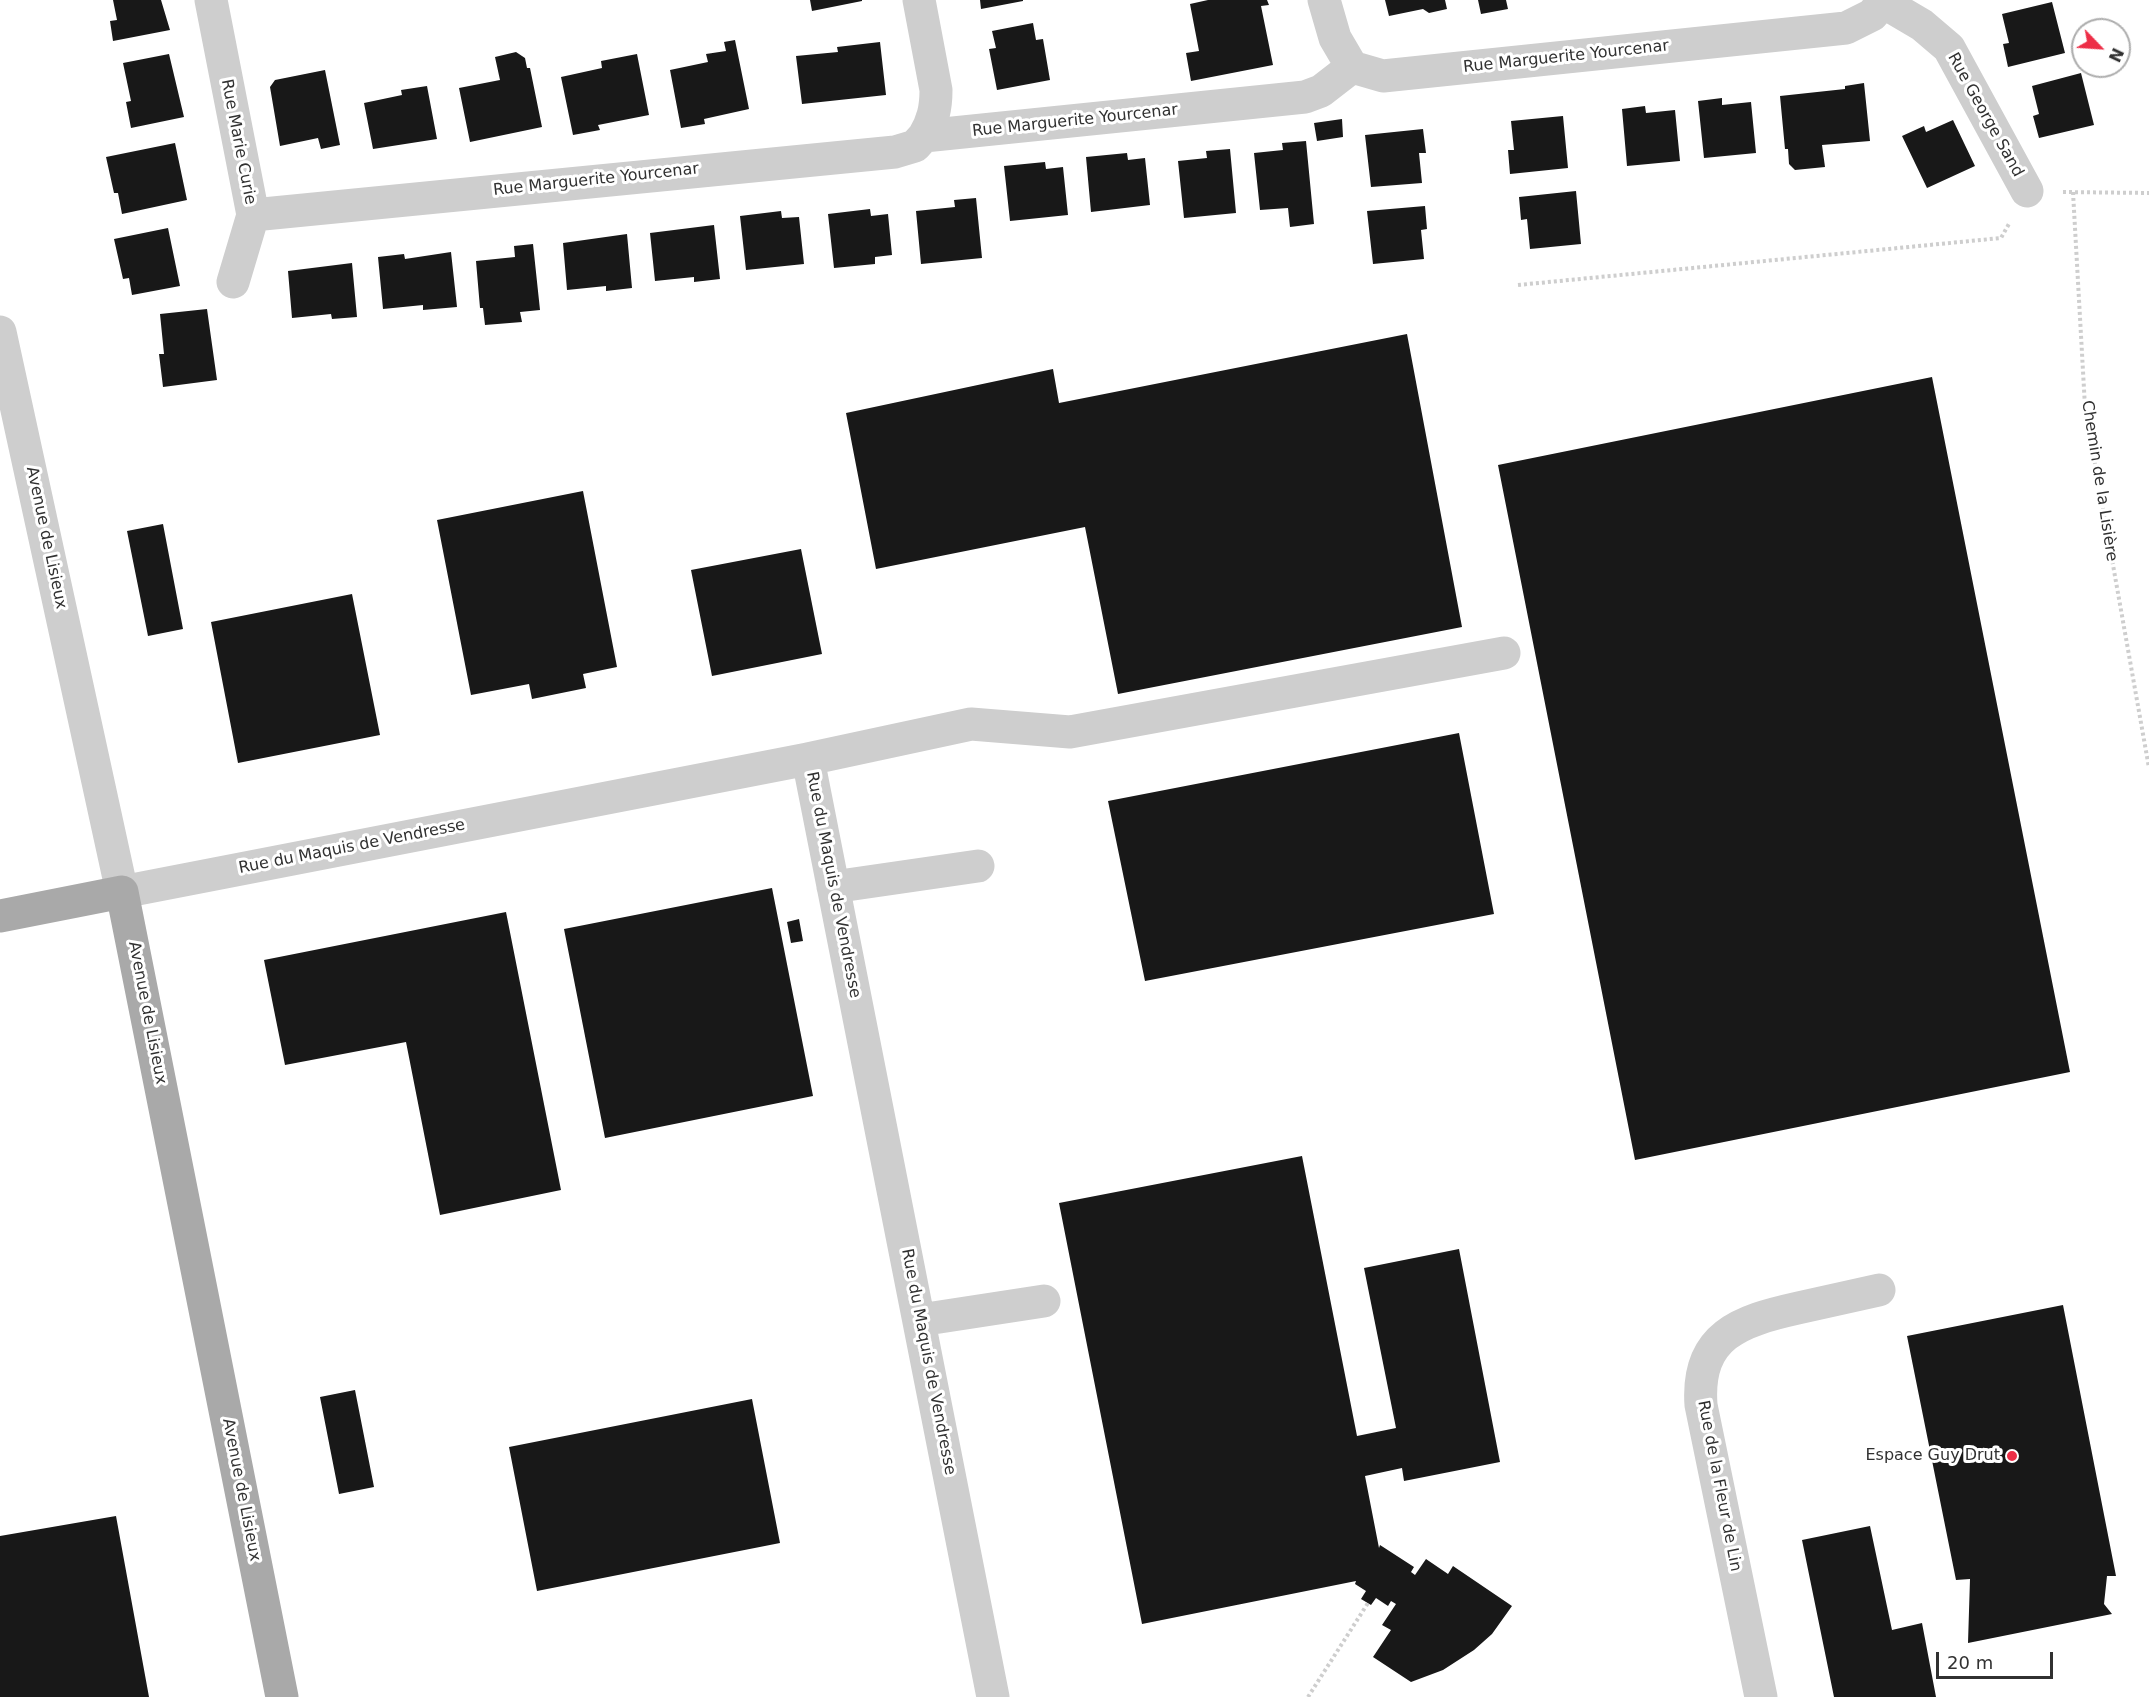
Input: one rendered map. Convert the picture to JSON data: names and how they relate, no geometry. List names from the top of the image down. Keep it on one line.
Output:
{"streets":{"main road":["Avenue de Lisieux"],"street":["Rue Marguerite Yourcenar","Rue George Sand","Rue Marie Curie","Rue du Maquis de Vendresse","Rue de la Fleur de Lin"],"path":["Chemin de la Lisière"]},"crossings":[["Rue Marguerite Yourcenar","Rue George Sand"],["Rue Marguerite Yourcenar","Rue Marie Curie"],["Avenue de Lisieux","Rue du Maquis de Vendresse"]],"places":["Espace Guy Drut"],"scale_bar":"20 m","north":"bottom right"}
